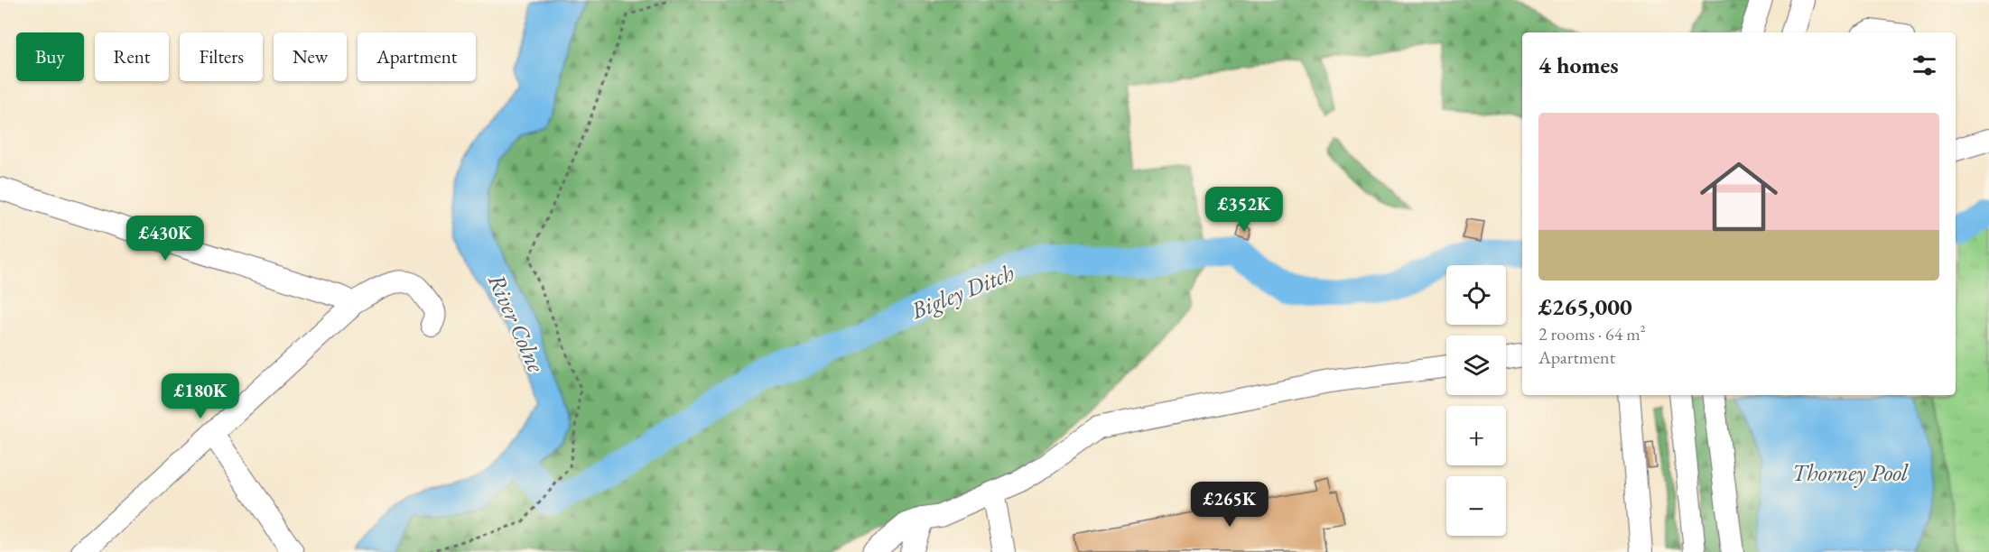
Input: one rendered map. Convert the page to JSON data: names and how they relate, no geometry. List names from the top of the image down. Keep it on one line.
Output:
{"water":["Bigley Ditch","River Colne","Thorney Pool"],"page":{"chip":["Buy","Rent","Filters","New","Apartment"],"heading":"4 homes","list":[{"name":"£265,000","note":"2 rooms · 64 m² · Apartment"}],"price":["£352K","£430K","£180K","£265K"],"map_buttons":["+","−"]}}
